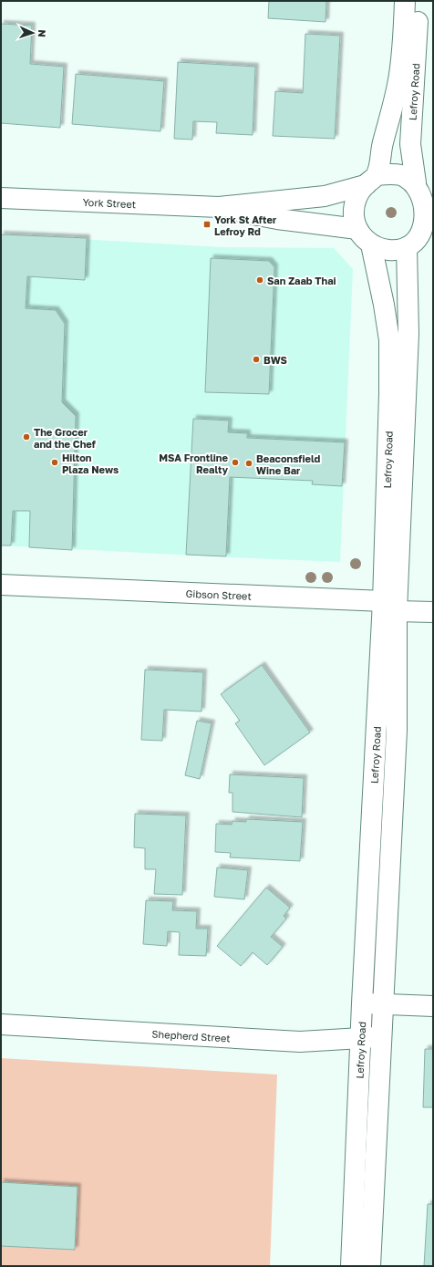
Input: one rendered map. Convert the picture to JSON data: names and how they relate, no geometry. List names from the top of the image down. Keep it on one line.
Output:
{"streets":{"street":["Lefroy Road","York Street","Gibson Street","Shepherd Street"]},"crossings":[["Lefroy Road","York Street"],["Lefroy Road","Gibson Street"],["Lefroy Road","Shepherd Street"]],"places":{"transit":["York St After Lefroy Rd"],"other":["San Zaab Thai","BWS","The Grocer and the Chef","Hilton Plaza News","MSA Frontline Realty","Beaconsfield Wine Bar"]},"north":"right"}
